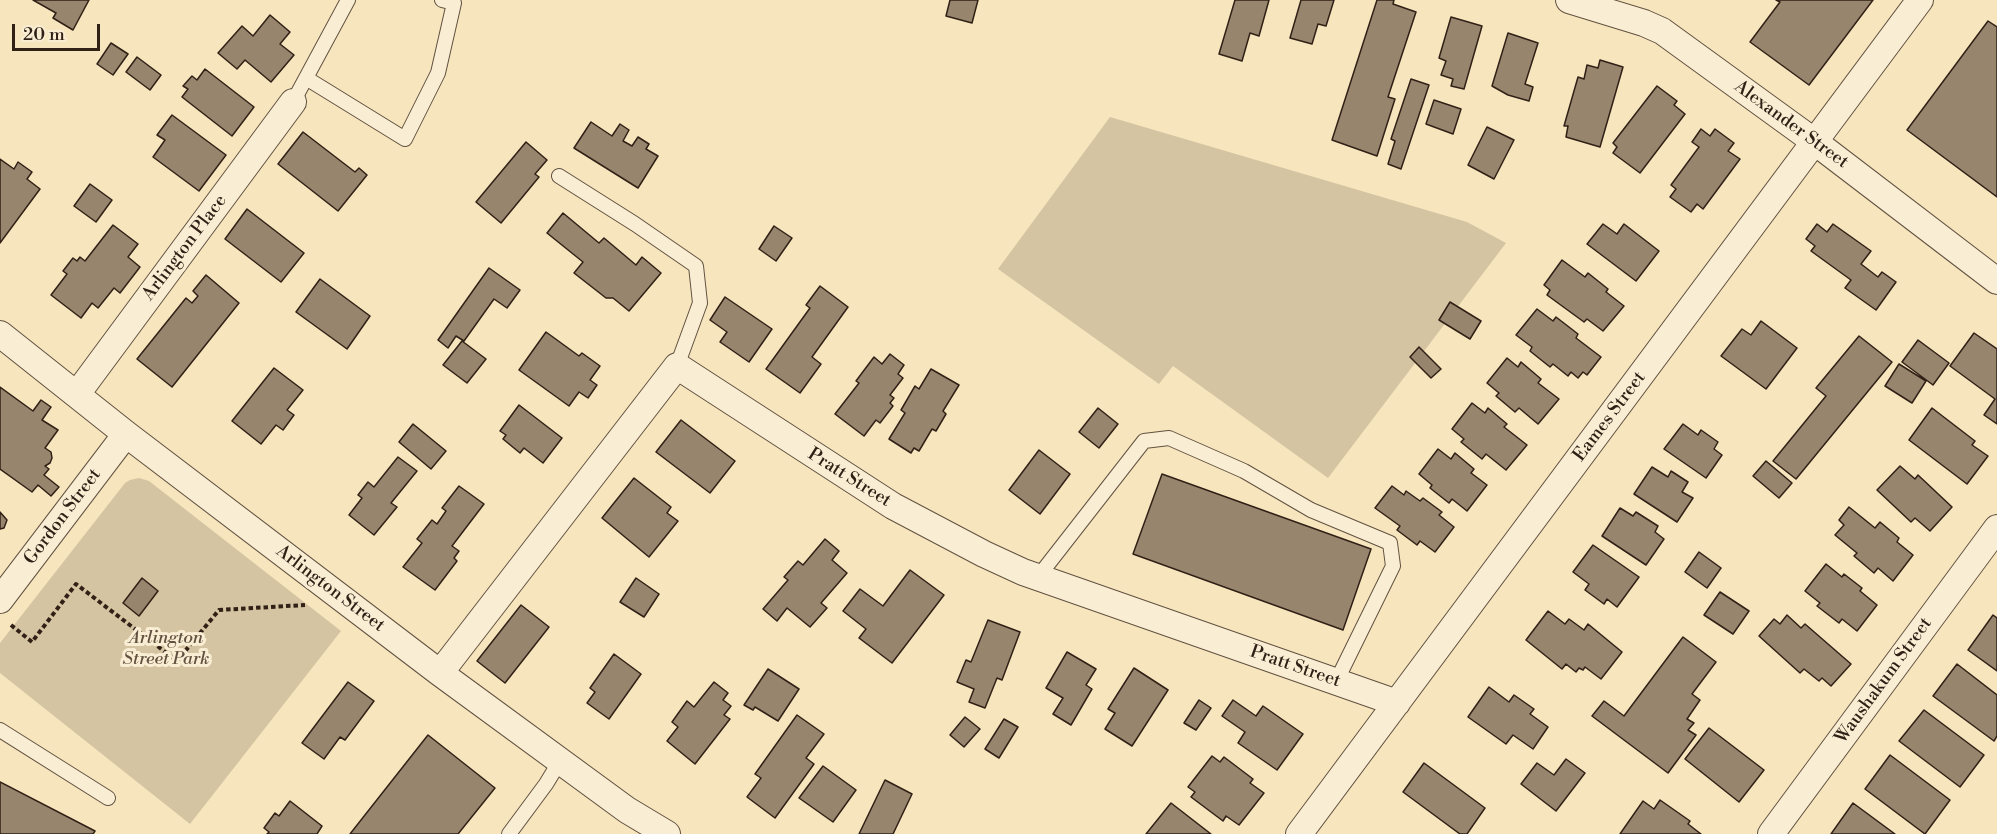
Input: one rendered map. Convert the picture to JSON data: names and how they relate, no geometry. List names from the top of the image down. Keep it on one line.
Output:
{"streets":{"street":["Alexander Street","Arlington Place","Eames Street","Pratt Street","Gordon Street","Arlington Street","Waushakum Street"]},"crossings":[["Alexander Street","Eames Street"],["Arlington Place","Arlington Street"],["Eames Street","Pratt Street"],["Gordon Street","Arlington Street"]],"parks":["Arlington Street Park"],"scale_bar":"20 m"}
